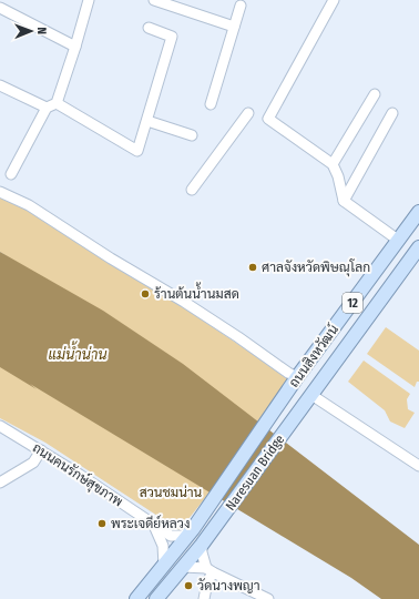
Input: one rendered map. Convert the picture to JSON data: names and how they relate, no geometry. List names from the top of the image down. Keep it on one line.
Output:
{"streets":{"main road":["12","ถนนสิงหวัฒน์","Naresuan Bridge"],"street":["ถนนคนรักษ์สุขภาพ"]},"crossings":[["12","Naresuan Bridge"],["12","ถนนคนรักษ์สุขภาพ"],["ถนนสิงหวัฒน์","Naresuan Bridge"],["Naresuan Bridge","ถนนคนรักษ์สุขภาพ"]],"water":["แม่น้ำน่าน"],"parks":["สวนชมน่าน"],"places":["ศาลจังหวัดพิษณุโลก","ร้านต้นน้ำนมสด","พระเจดีย์หลวง","วัดนางพญา"],"north":"right"}
